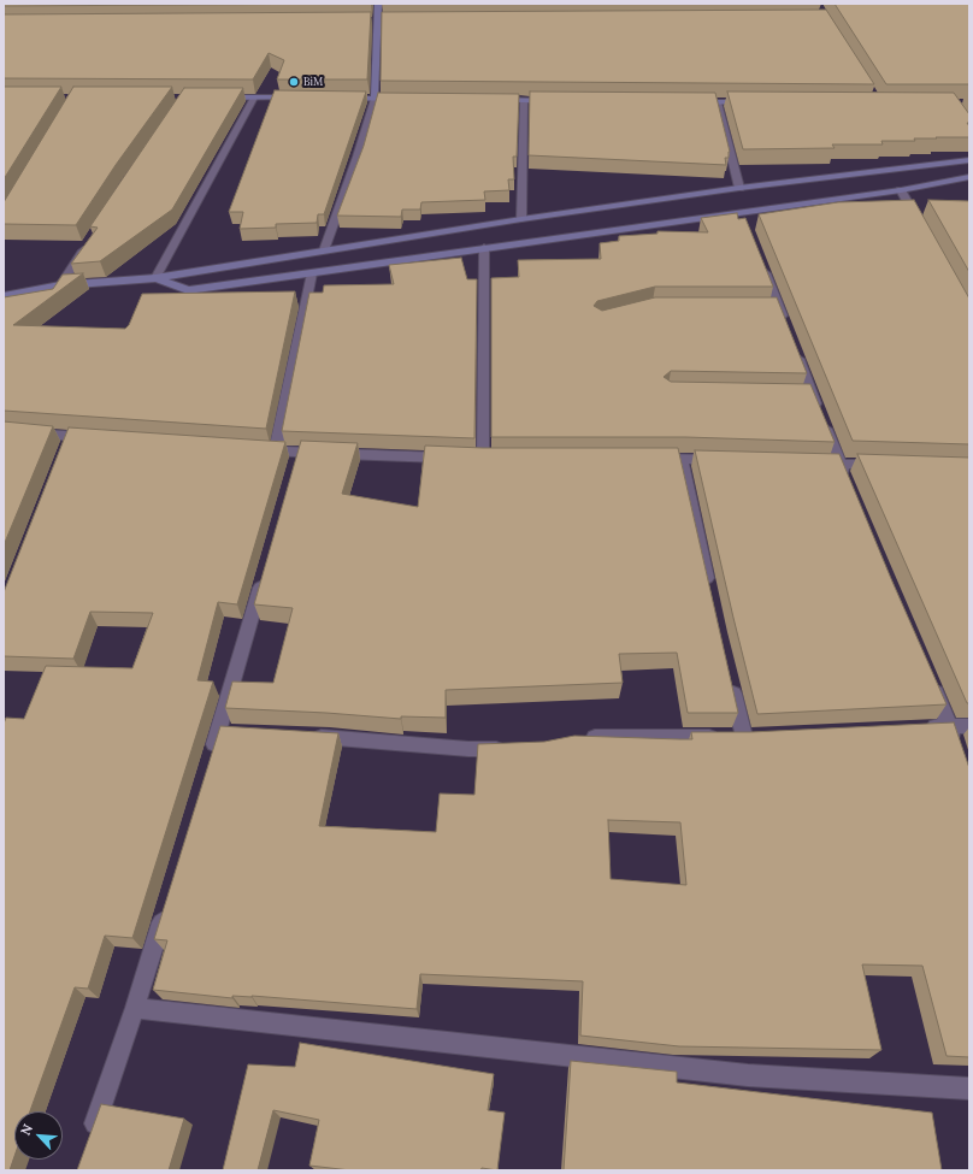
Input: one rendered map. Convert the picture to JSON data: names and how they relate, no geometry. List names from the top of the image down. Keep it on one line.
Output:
{"places":["BiM"],"north":"top left"}
